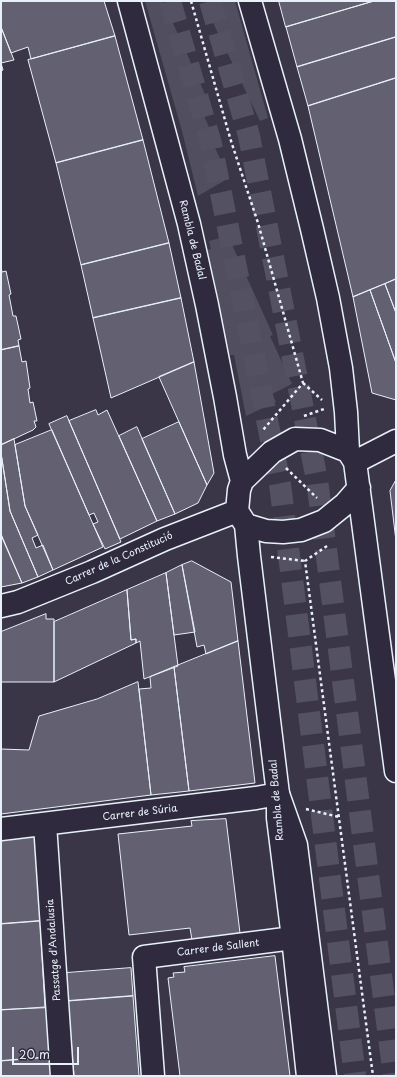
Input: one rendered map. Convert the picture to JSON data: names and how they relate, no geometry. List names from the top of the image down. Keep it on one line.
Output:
{"streets":{"street":["Rambla de Badal","Carrer de la Constitució","Carrer de Súria","Carrer de Sallent","Passatge d'Andalusia"]},"crossings":[["Rambla de Badal","Carrer de la Constitució"],["Rambla de Badal","Carrer de Súria"],["Rambla de Badal","Carrer de Sallent"],["Carrer de Súria","Passatge d'Andalusia"]],"scale_bar":"20 m"}
